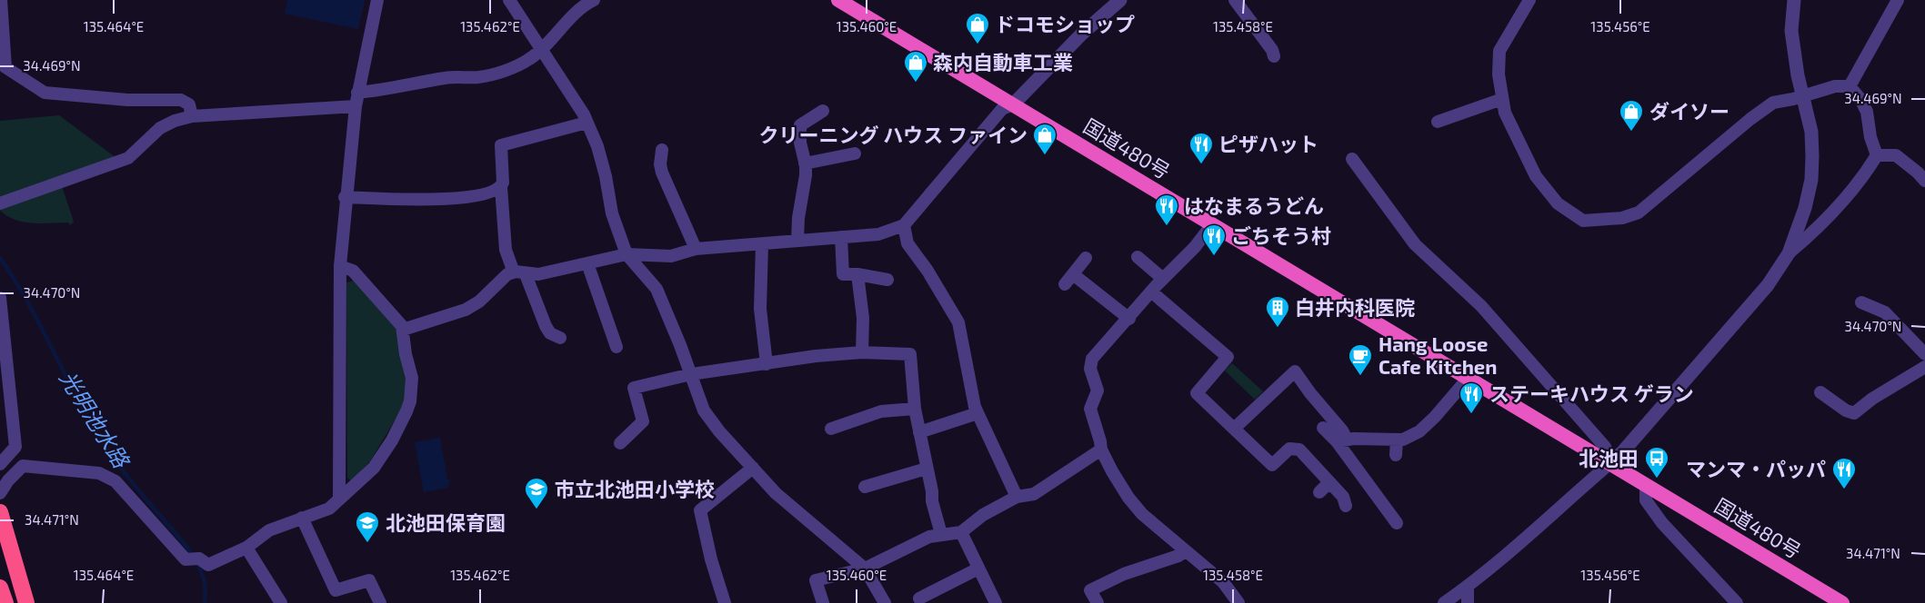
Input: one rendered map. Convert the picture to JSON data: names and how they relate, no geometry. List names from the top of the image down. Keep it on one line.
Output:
{"streets":{"highway":["国道480号"]},"water":["光明池水路"],"places":{"shop":["ドコモショップ","森内自動車工業","ダイソー","クリーニング ハウス ファイン"],"restaurant":["ピザハット","はなまるうどん","ごちそう村","ステーキハウス ゲラン","マンマ・パッパ"],"building":["白井内科医院"],"cafe":["Hang Loose Cafe Kitchen"],"bus stop":["北池田"],"school or university":["市立北池田小学校","北池田保育園"]},"coordinates":["135.464°E","135.462°E","135.460°E","135.458°E","135.456°E","34.469°N","34.470°N","34.471°N"]}
